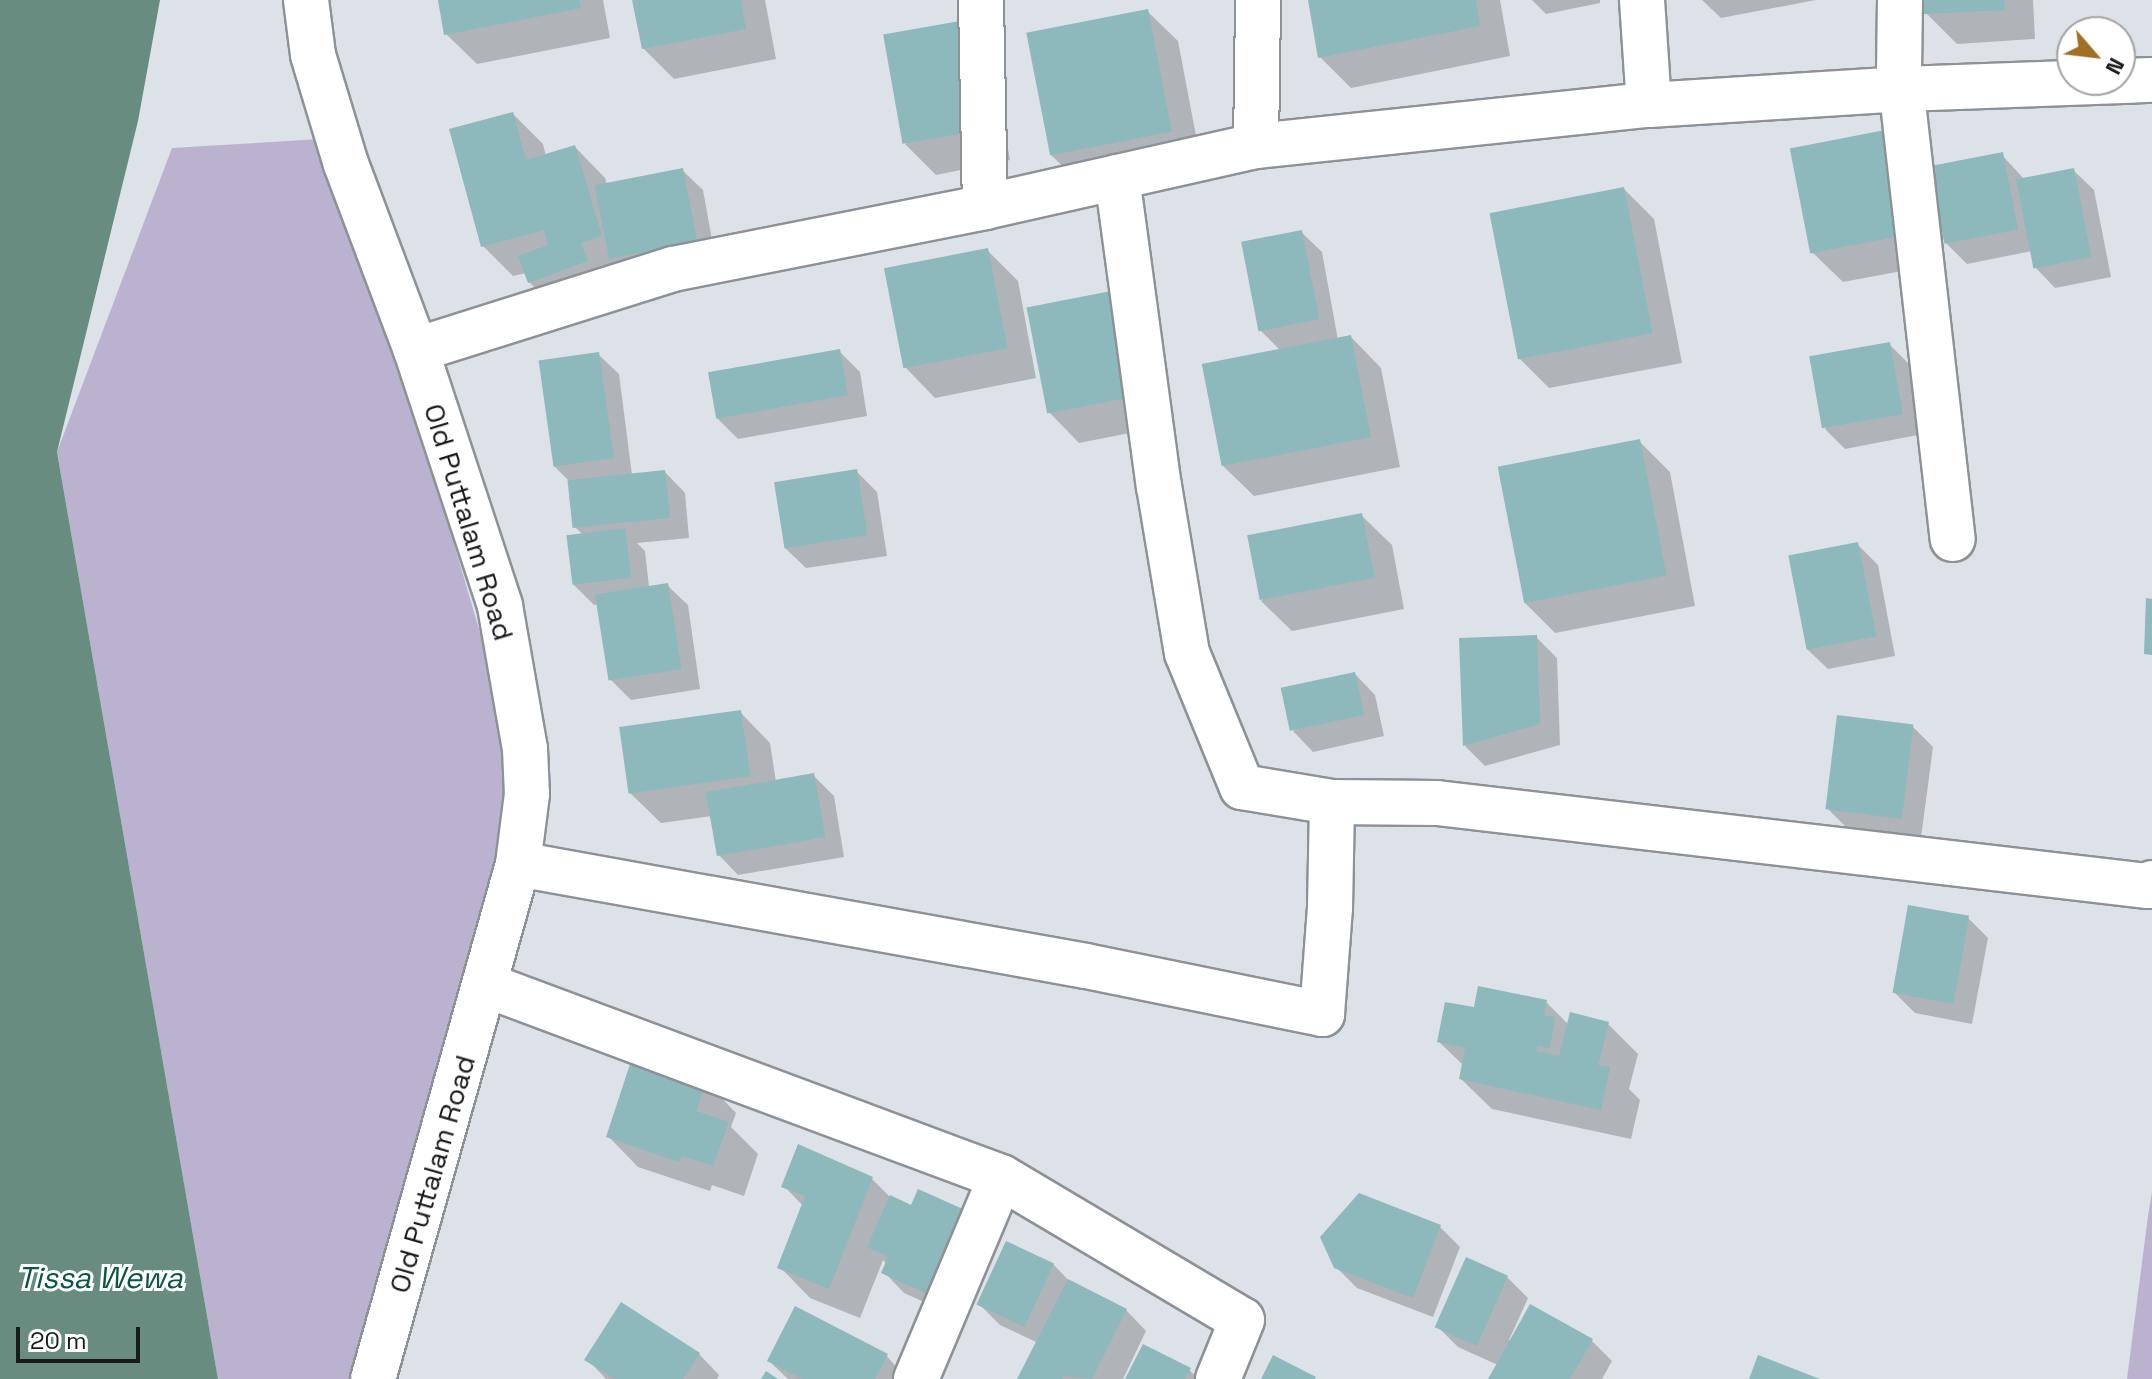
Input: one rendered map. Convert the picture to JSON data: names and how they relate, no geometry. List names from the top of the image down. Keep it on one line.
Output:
{"streets":{"street":["Old Puttalam Road"]},"water":["Tissa Wewa"],"scale_bar":"20 m","north":"bottom right"}
